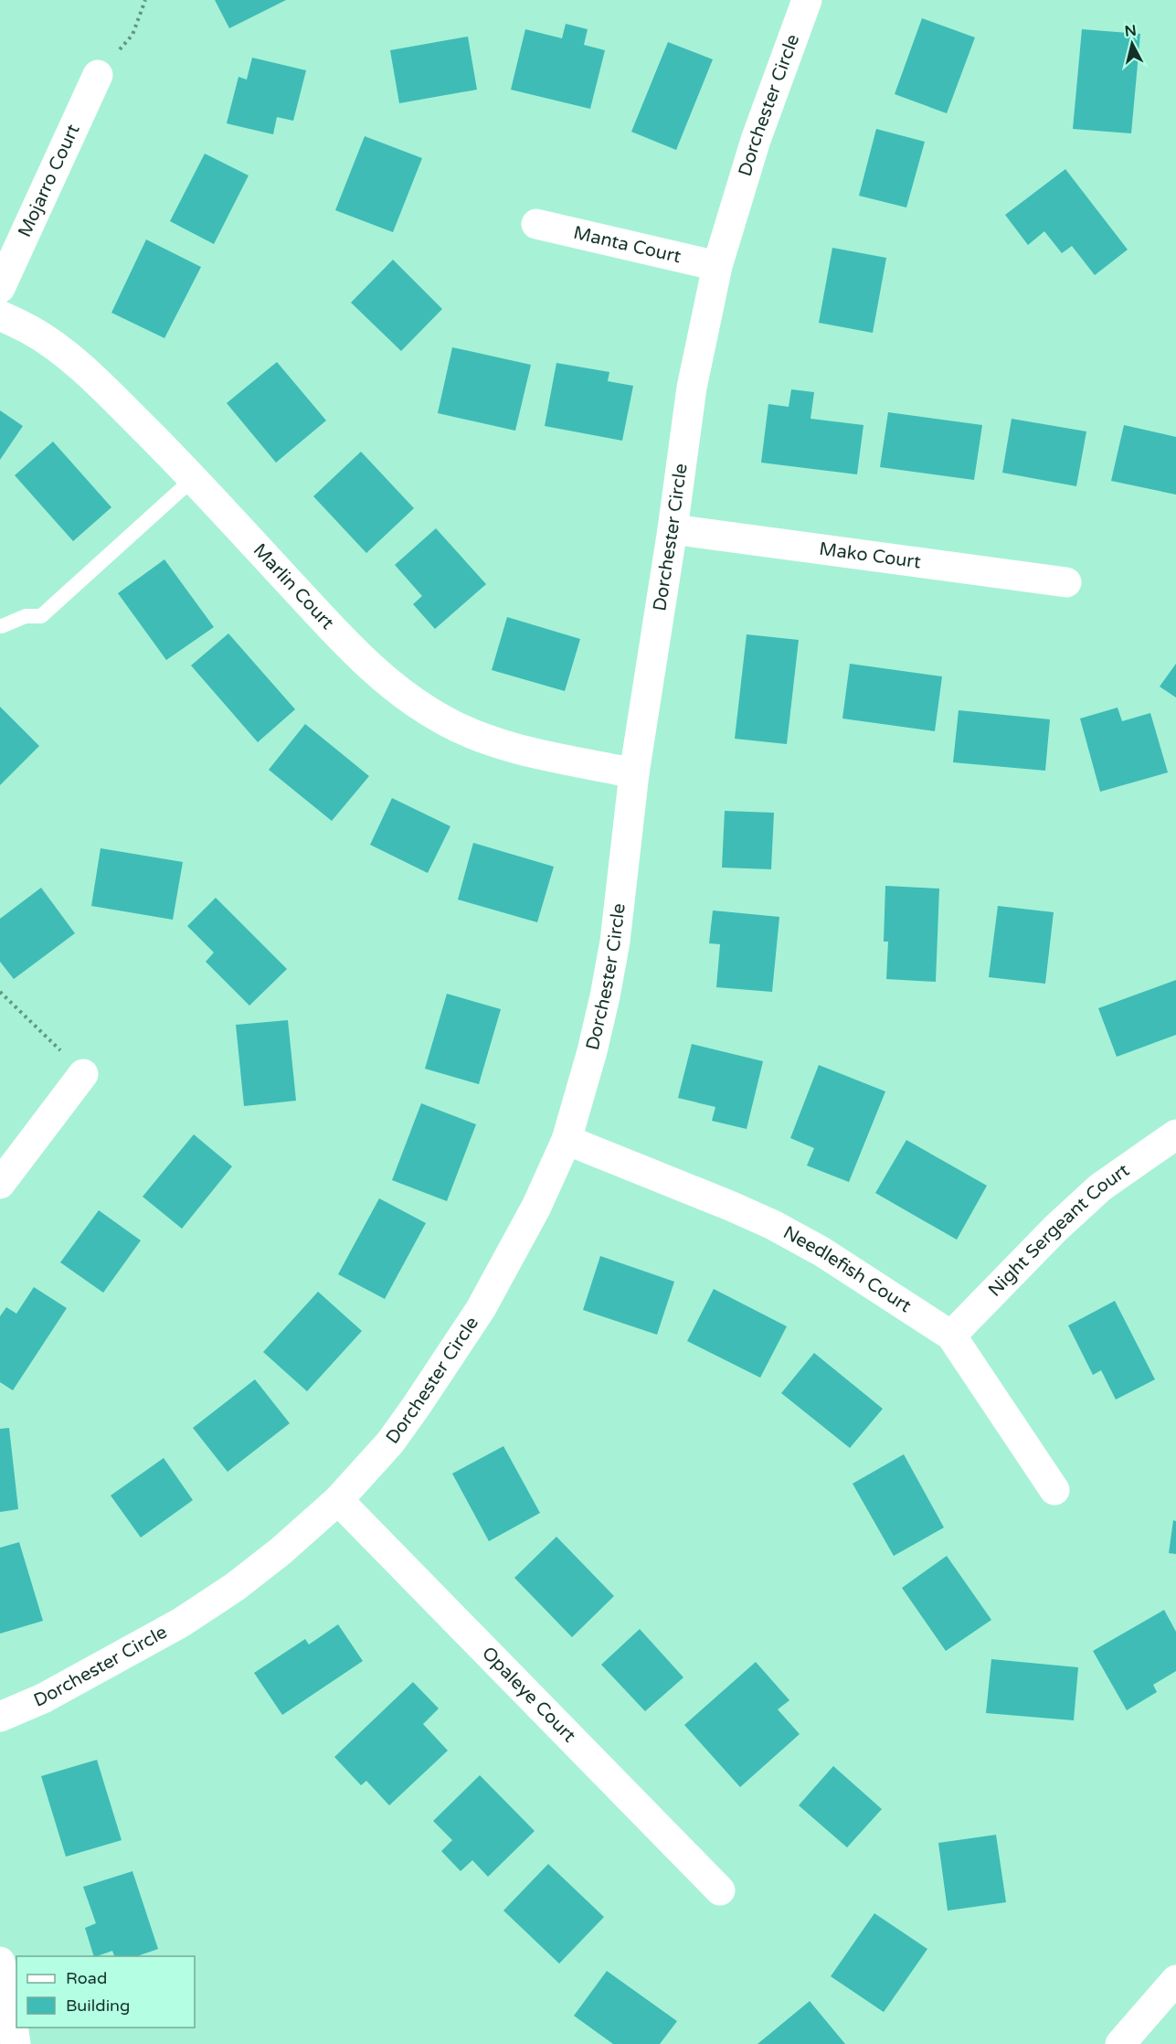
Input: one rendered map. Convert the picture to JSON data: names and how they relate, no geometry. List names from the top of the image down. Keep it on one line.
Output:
{"streets":{"street":["Dorchester Circle","Mojarro Court","Manta Court","Mako Court","Marlin Court","Night Sergeant Court","Needlefish Court","Opaleye Court"]},"crossings":[["Dorchester Circle","Manta Court"],["Dorchester Circle","Mako Court"],["Dorchester Circle","Marlin Court"],["Dorchester Circle","Needlefish Court"],["Dorchester Circle","Opaleye Court"],["Night Sergeant Court","Needlefish Court"]],"legend":["Road","Building"],"north":"top"}
